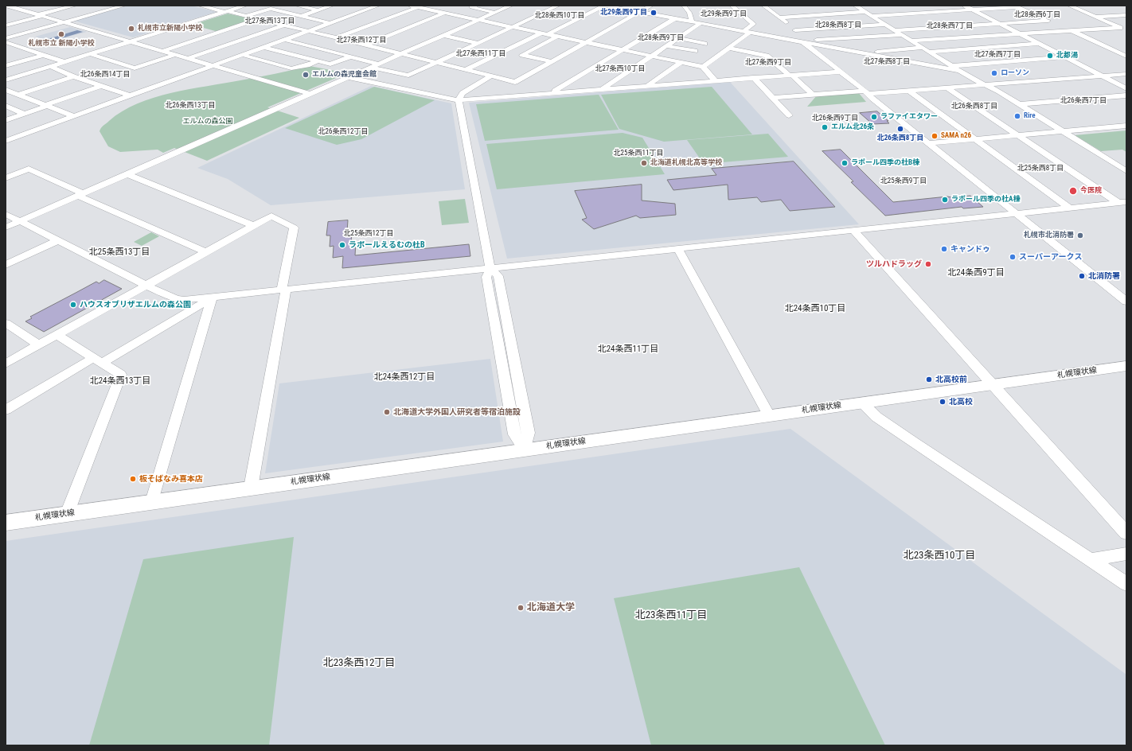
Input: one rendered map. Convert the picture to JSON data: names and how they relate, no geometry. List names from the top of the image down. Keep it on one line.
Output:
{"streets":{"main road":["札幌環状線"]},"districts":["北29条西9丁目","北28条西6丁目","北28条西10丁目","北27条西13丁目","北28条西8丁目","北28条西7丁目","北28条西9丁目","北27条西12丁目","北27条西11丁目","北27条西7丁目","北27条西8丁目","北27条西9丁目","北27条西10丁目","北26条西14丁目","北26条西7丁目","北26条西13丁目","北26条西8丁目","北26条西9丁目","北26条西12丁目","北25条西11丁目","北25条西8丁目","北25条西9丁目","北25条西12丁目","北25条西13丁目","北24条西9丁目","北24条西10丁目","北24条西11丁目","北24条西12丁目","北24条西13丁目","北23条西10丁目","北23条西11丁目","北23条西12丁目"],"parks":["エルムの森公園"],"places":["北29条西9丁目","札幌市立新陽小学校","札幌市立 新陽小学校","北都湯","ローソン","エルムの森児童会館","Rire","ラファイエタワー","エルム北26条","北26条西8丁目","SAMA n26","北海道札幌北高等学校","ラポール四季の杜B棟","今医院","ラポール四季の杜A棟","札幌市北消防署","ラポールえるむの杜B","キャンドゥ","スーパーアークス","ツルハドラッグ","北消防署","ハウスオブリザエルムの森公園","北高校前","北高校","北海道大学外国人研究者等宿泊施設","板そばなみ喜本店","北海道大学"]}
